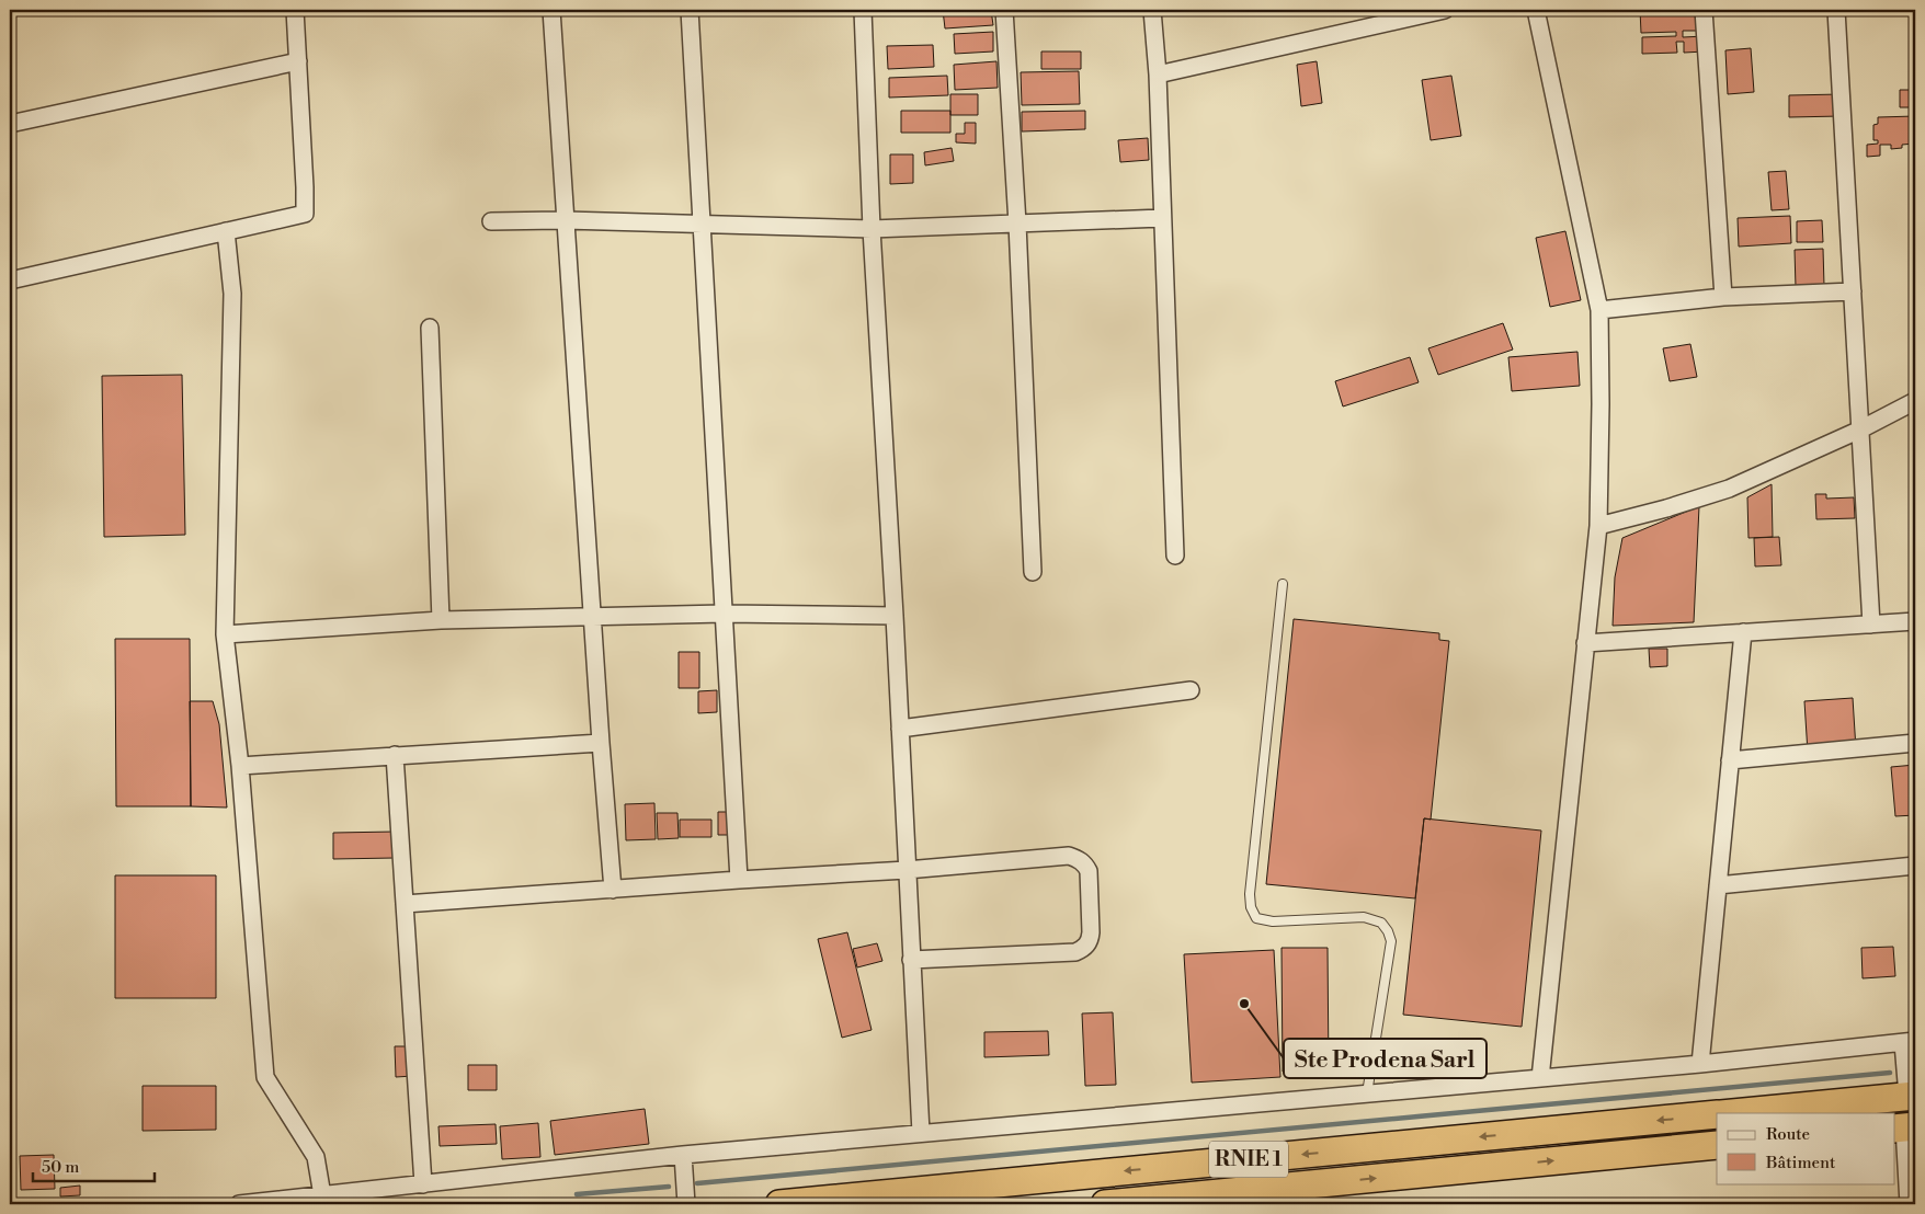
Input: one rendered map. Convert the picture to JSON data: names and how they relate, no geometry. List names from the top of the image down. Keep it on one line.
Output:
{"streets":{"highway":["RNIE 1"]},"places":["Ste Prodena Sarl"],"legend":["Route","Bâtiment"],"scale_bar":"50 m"}
